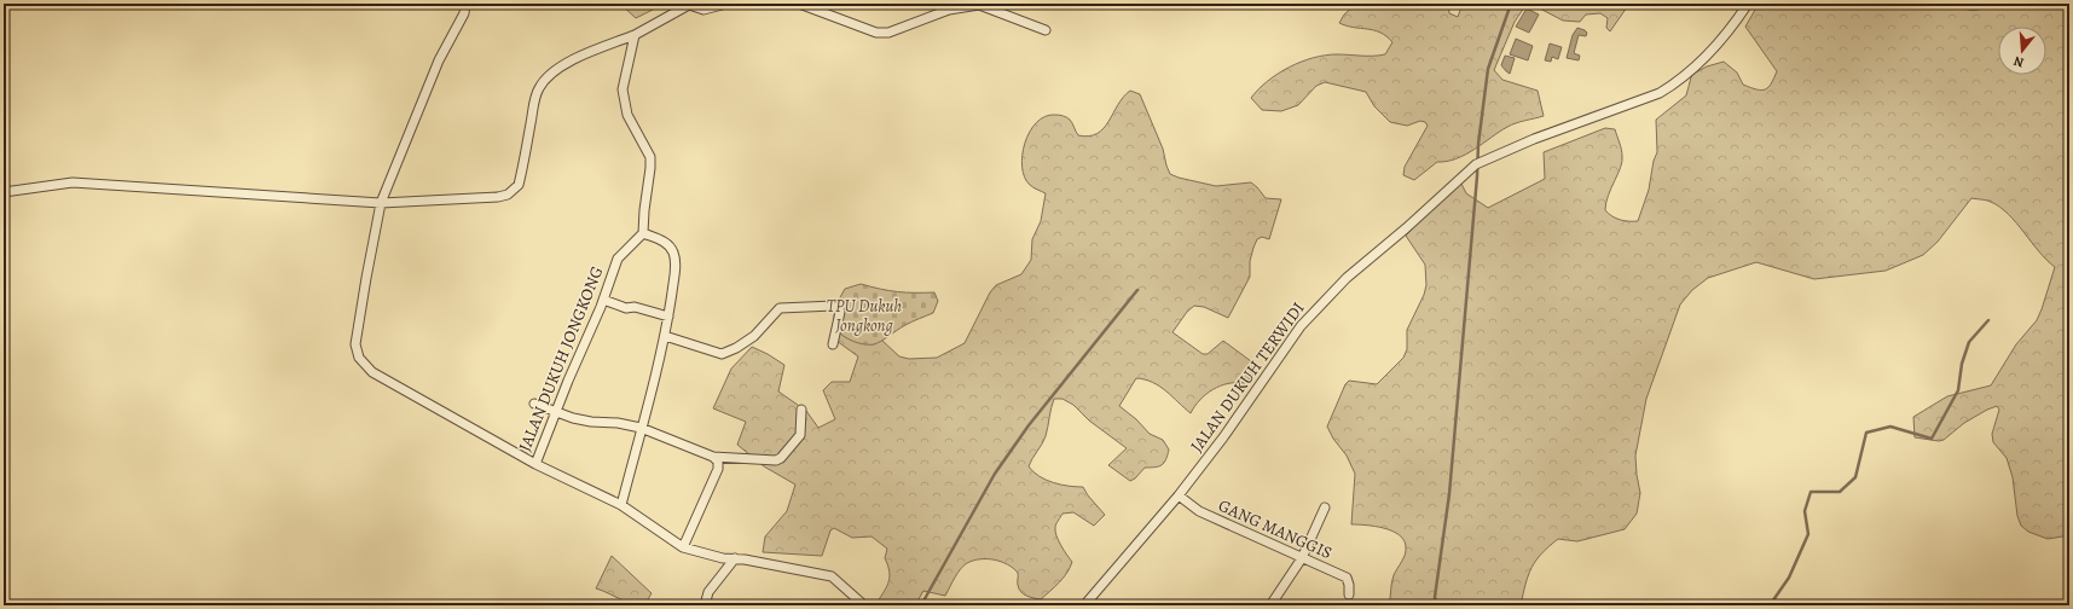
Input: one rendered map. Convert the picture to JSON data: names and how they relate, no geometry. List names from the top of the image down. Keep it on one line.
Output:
{"streets":{"street":["JALAN DUKUH JONGKONG","JALAN DUKUH TERWIDI","GANG MANGGIS"]},"crossings":[["JALAN DUKUH TERWIDI","GANG MANGGIS"]],"parks":["TPU Dukuh Jongkong"],"north":"bottom"}
